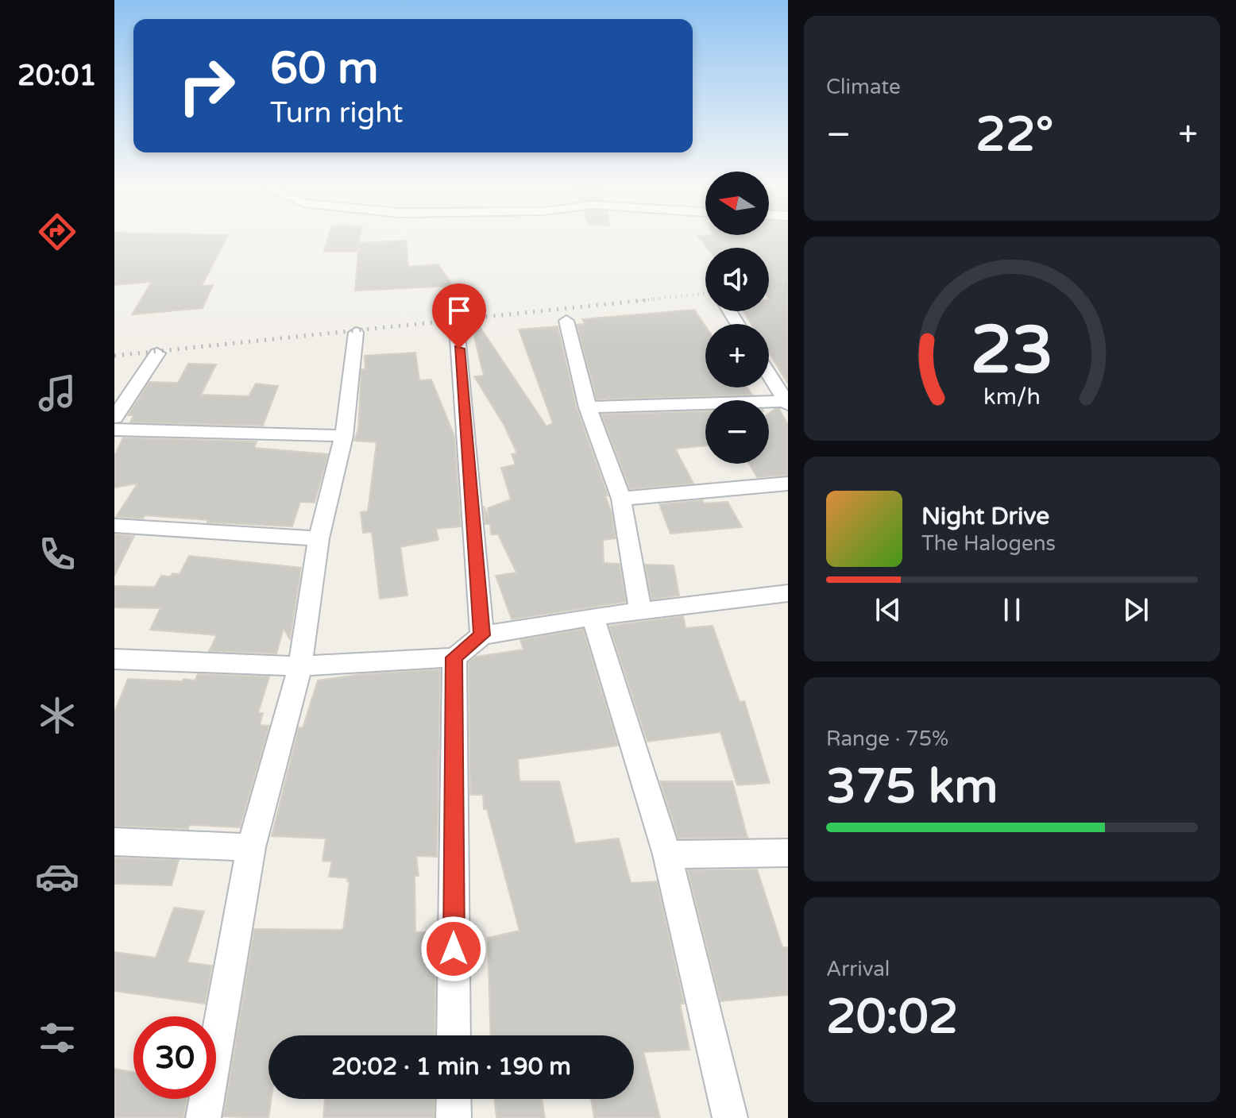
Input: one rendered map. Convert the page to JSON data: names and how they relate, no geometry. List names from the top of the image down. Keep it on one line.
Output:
{"north":"left","page":{"tabs":"20:01","tile":["Climate",["Range · 75%","375 km"],["Arrival","20:02"]],"turn":["60 m","Turn right"],"heat":["−","22°","+"],"map_buttons":["+","−"],"song":["Night Drive","The Halogens"],"limit":"30","trip":"20:02 · 1 min · 190 m","gauge":["23","km/h"]}}
